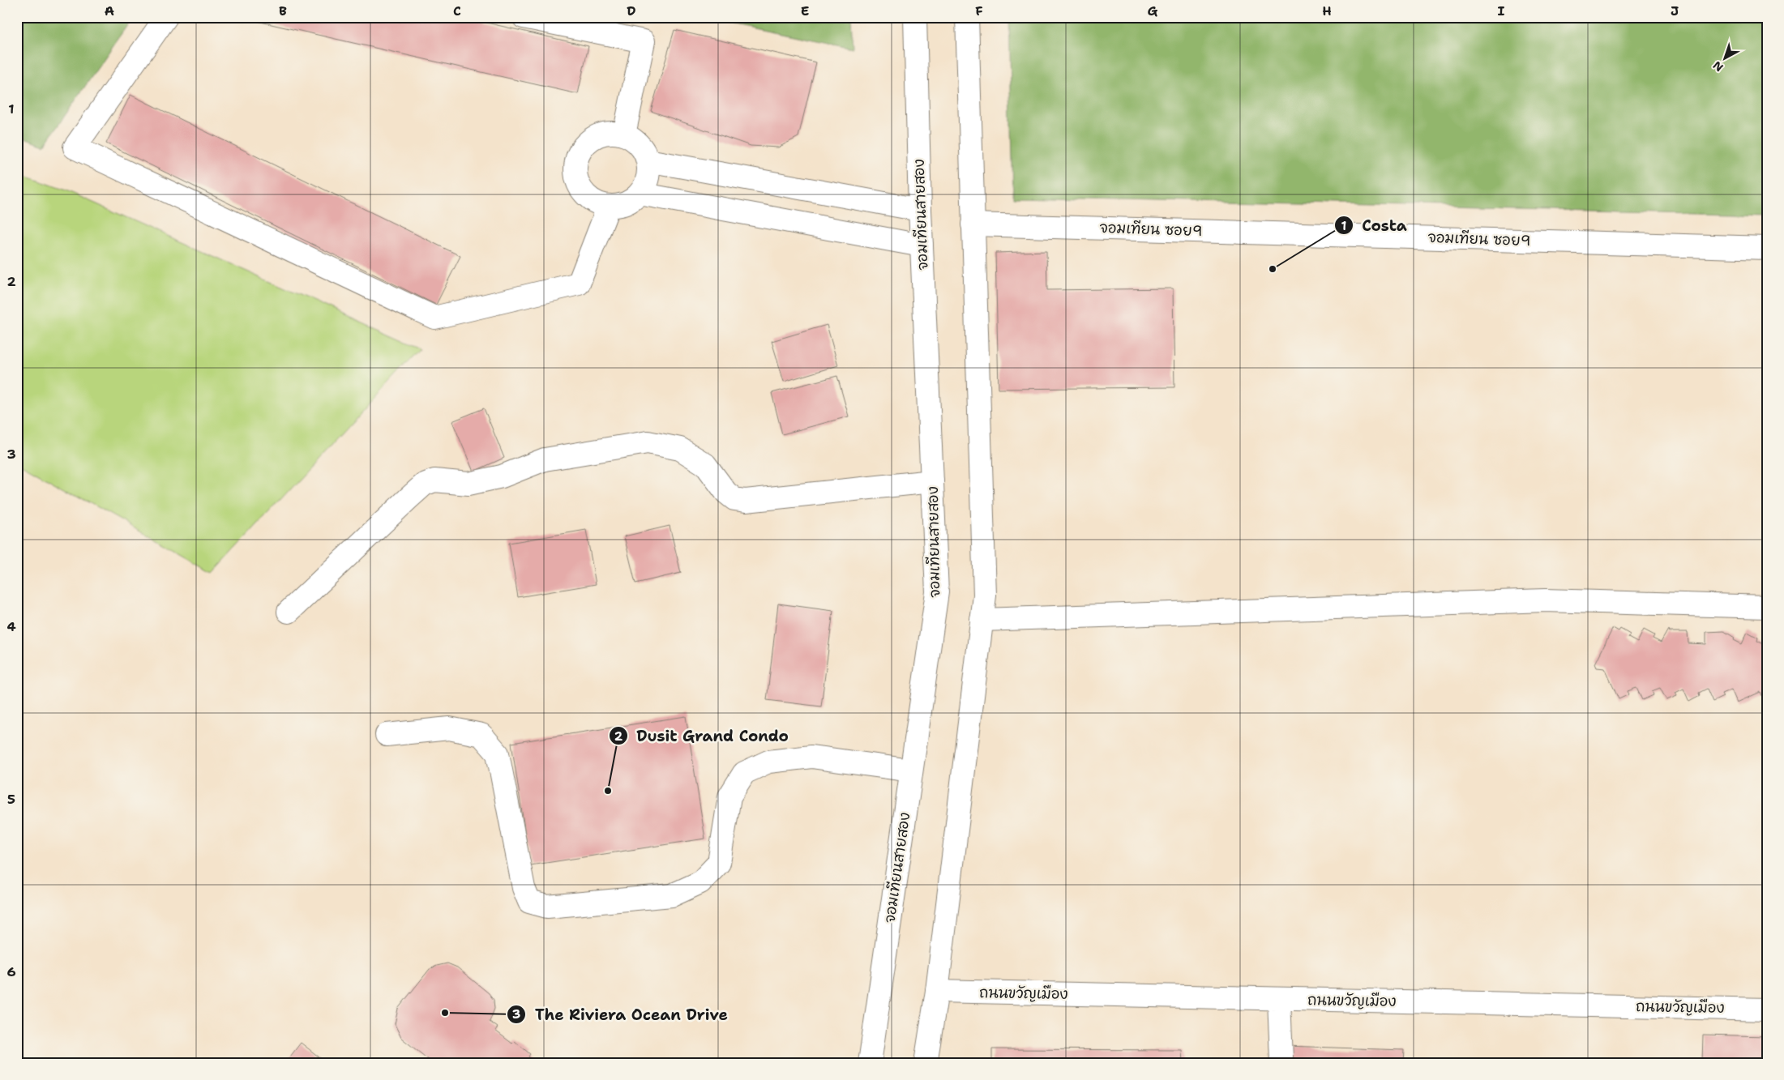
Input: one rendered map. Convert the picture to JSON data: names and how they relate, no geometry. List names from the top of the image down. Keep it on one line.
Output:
{"streets":{"street":["จอมเทียนสายสอง","จอมเทียน ซอย9","ถนนขวัญเมือง"]},"places":["Costa","Dusit Grand Condo","The Riviera Ocean Drive"],"north":"bottom left","grid":{"columns":["A","B","C","D","E","F","G","H","I","J"],"rows":["1","2","3","4","5","6"]}}
